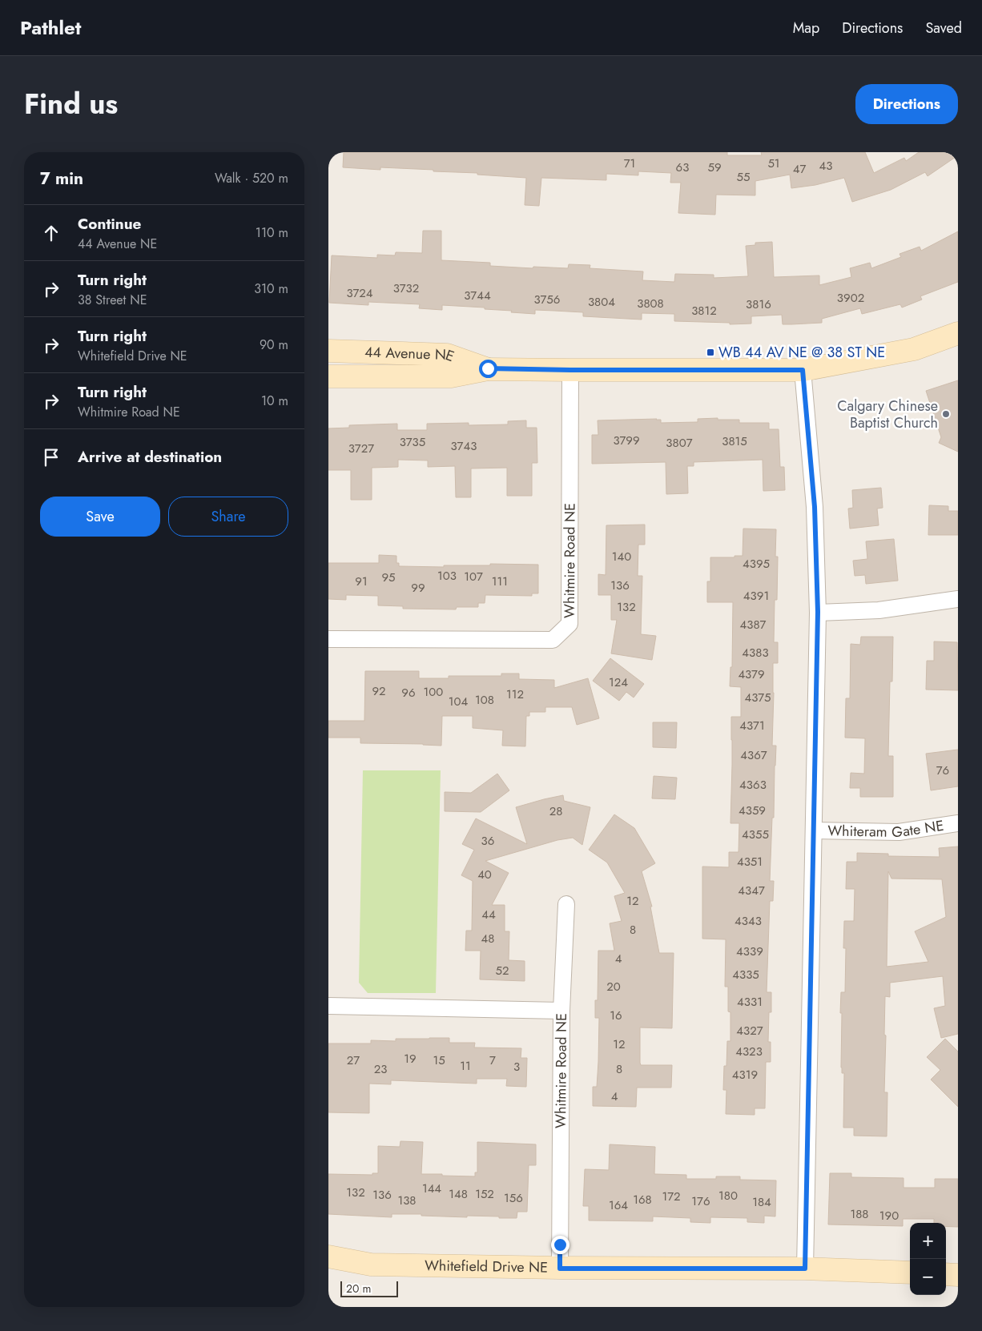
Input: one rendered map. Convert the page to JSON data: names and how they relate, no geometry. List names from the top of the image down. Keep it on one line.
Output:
{"streets":{"street":["44 Avenue NE","Whitmire Road NE","Whiteram Gate NE","Whitefield Drive NE"]},"crossings":[["44 Avenue NE","Whitmire Road NE"],["Whitmire Road NE","Whitefield Drive NE"]],"places":{"transit":["WB 44 AV NE @ 38 ST NE"],"other":["Calgary Chinese Baptist Church"]},"house_numbers":["71","51","43","63","59","47","55","3732","3724","3744","3902","3756","3804","3808","3816","3812","3799","3815","3735","3807","3743","3727","140","4395","103","107","95","91","111","136","99","4391","132","4387","4383","4379","124","92","100","96","112","4375","108","104","4371","4367","76","4363","4359","28","4355","36","4351","40","4347","12","44","4343","8","48","4339","4","52","4335","20","4331","16","4327","12","4323","19","27","15","7","11","3","23","8","4319","4","144","132","148","152","136","180","172","156","168","138","176","184","164","188","190"],"scale_bar":"20 m","page":{"header":"Pathlet","nav":["Map","Directions","Saved"],"title":"Find us","buttons":["Directions",["Save","Share"]],"heading":["7 min","Walk · 520 m"],"list":[["Continue","44 Avenue NE","110 m"],["Turn right","38 Street NE","310 m"],["Turn right","Whitefield Drive NE","90 m"],["Turn right","Whitmire Road NE","10 m"],"Arrive at destination"],"map_buttons":["+","−"],"scale":"20 m"}}
